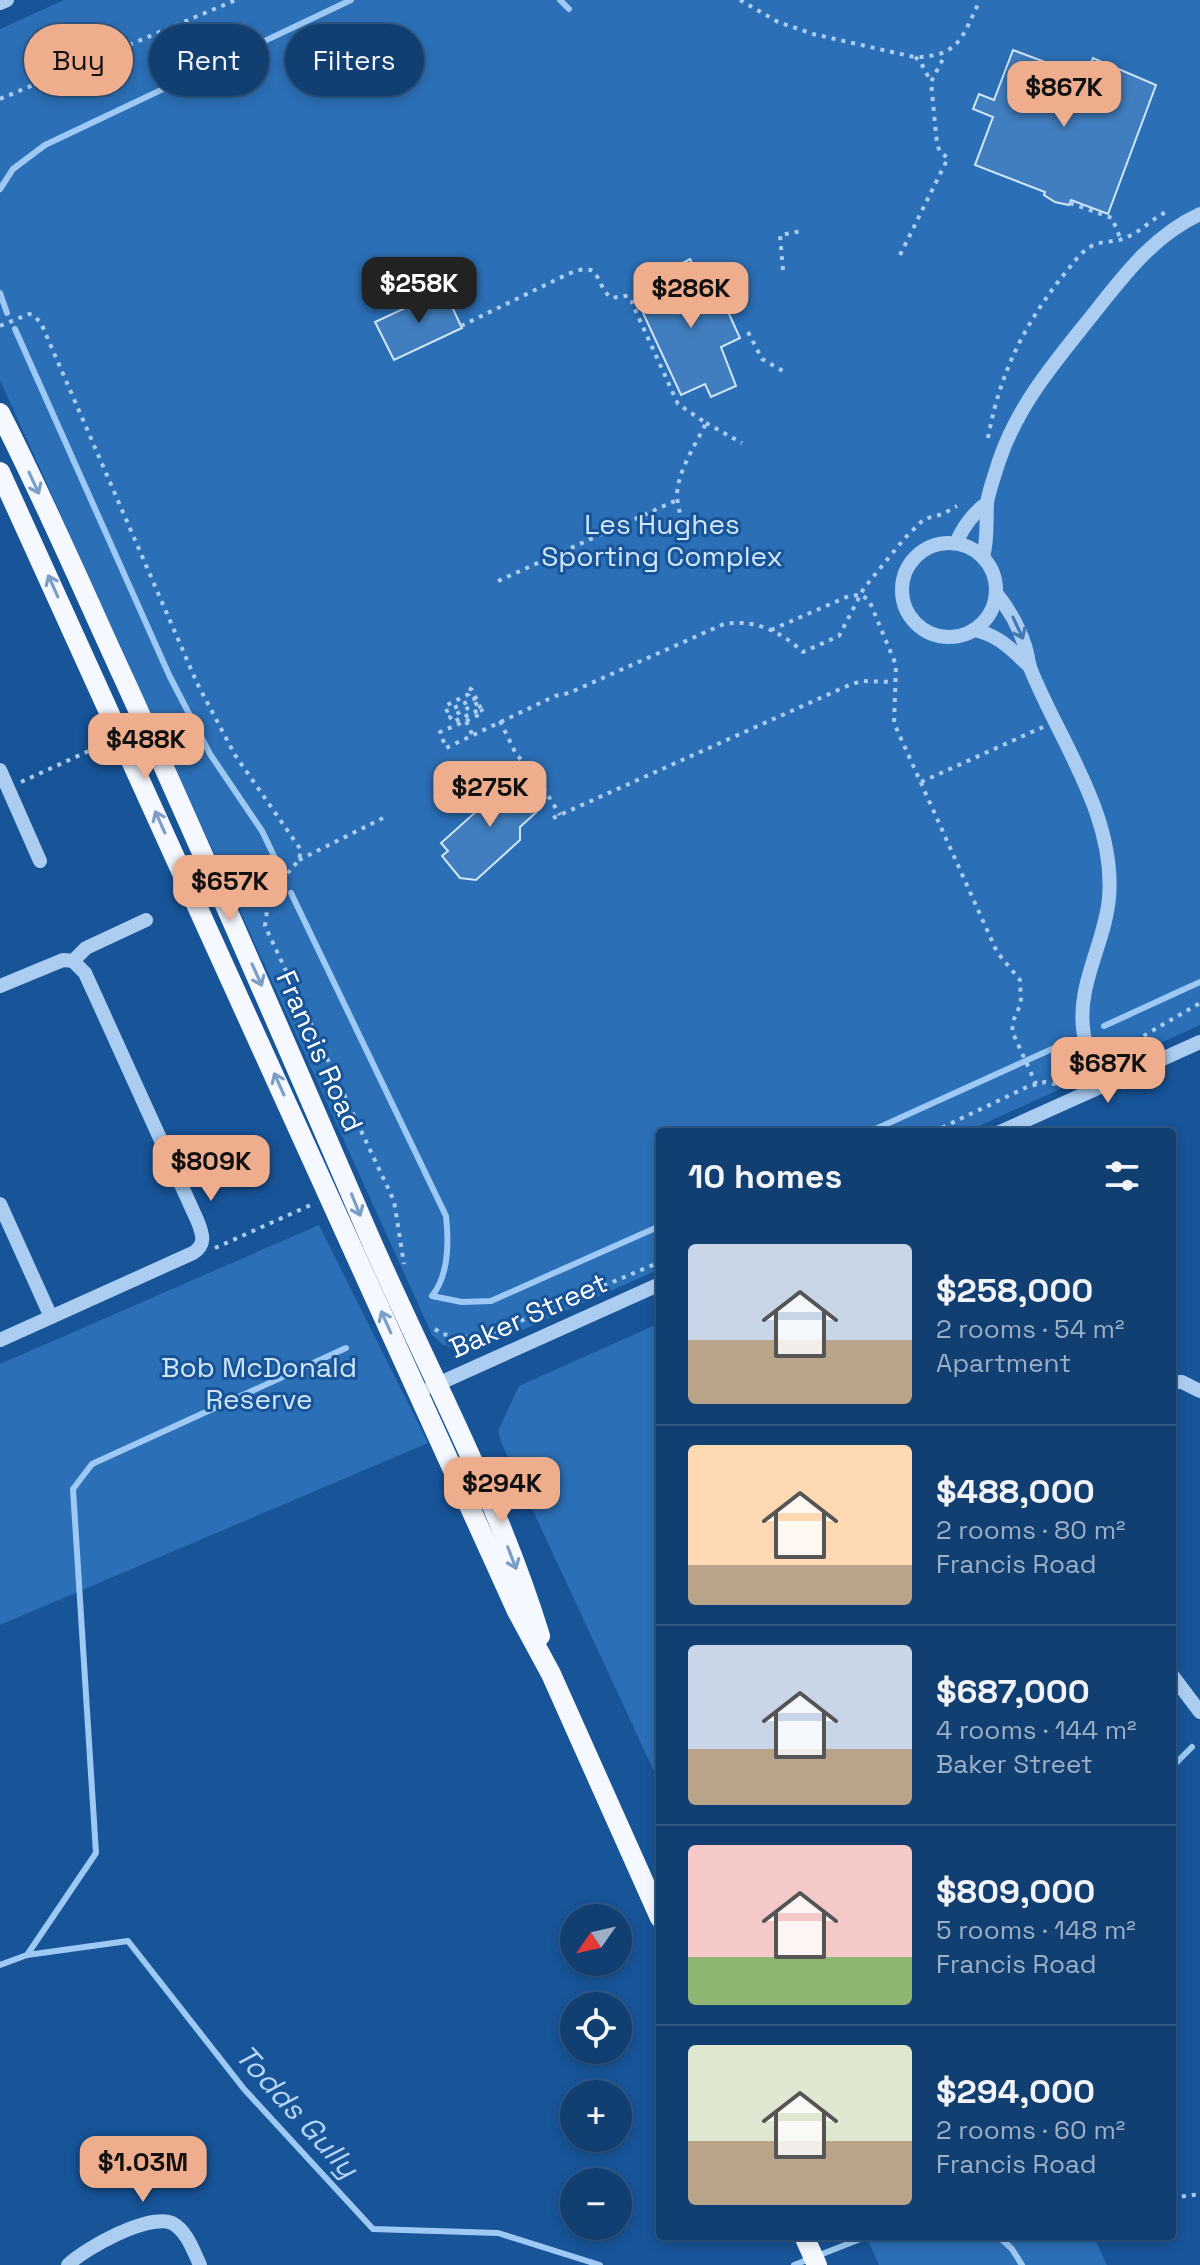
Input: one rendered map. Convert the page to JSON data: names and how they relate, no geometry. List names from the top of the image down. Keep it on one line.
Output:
{"streets":{"main road":["Francis Road"],"street":["Baker Street"]},"crossings":[["Francis Road","Baker Street"]],"water":["Todds Gully"],"parks":["Les Hughes Sporting Complex","Bob McDonald Reserve"],"north":"bottom left","page":{"chip":["Buy","Rent","Filters"],"price":["$867K","$258K","$286K","$488K","$275K","$657K","$687K","$809K","$294K","$1.03M"],"heading":"10 homes","list":[{"name":"$258,000","note":"2 rooms · 54 m² · Apartment"},{"name":"$488,000","note":"2 rooms · 80 m² · Francis Road"},{"name":"$687,000","note":"4 rooms · 144 m² · Baker Street"},{"name":"$809,000","note":"5 rooms · 148 m² · Francis Road"},{"name":"$294,000","note":"2 rooms · 60 m² · Francis Road"}],"map_buttons":["+","−"]}}
